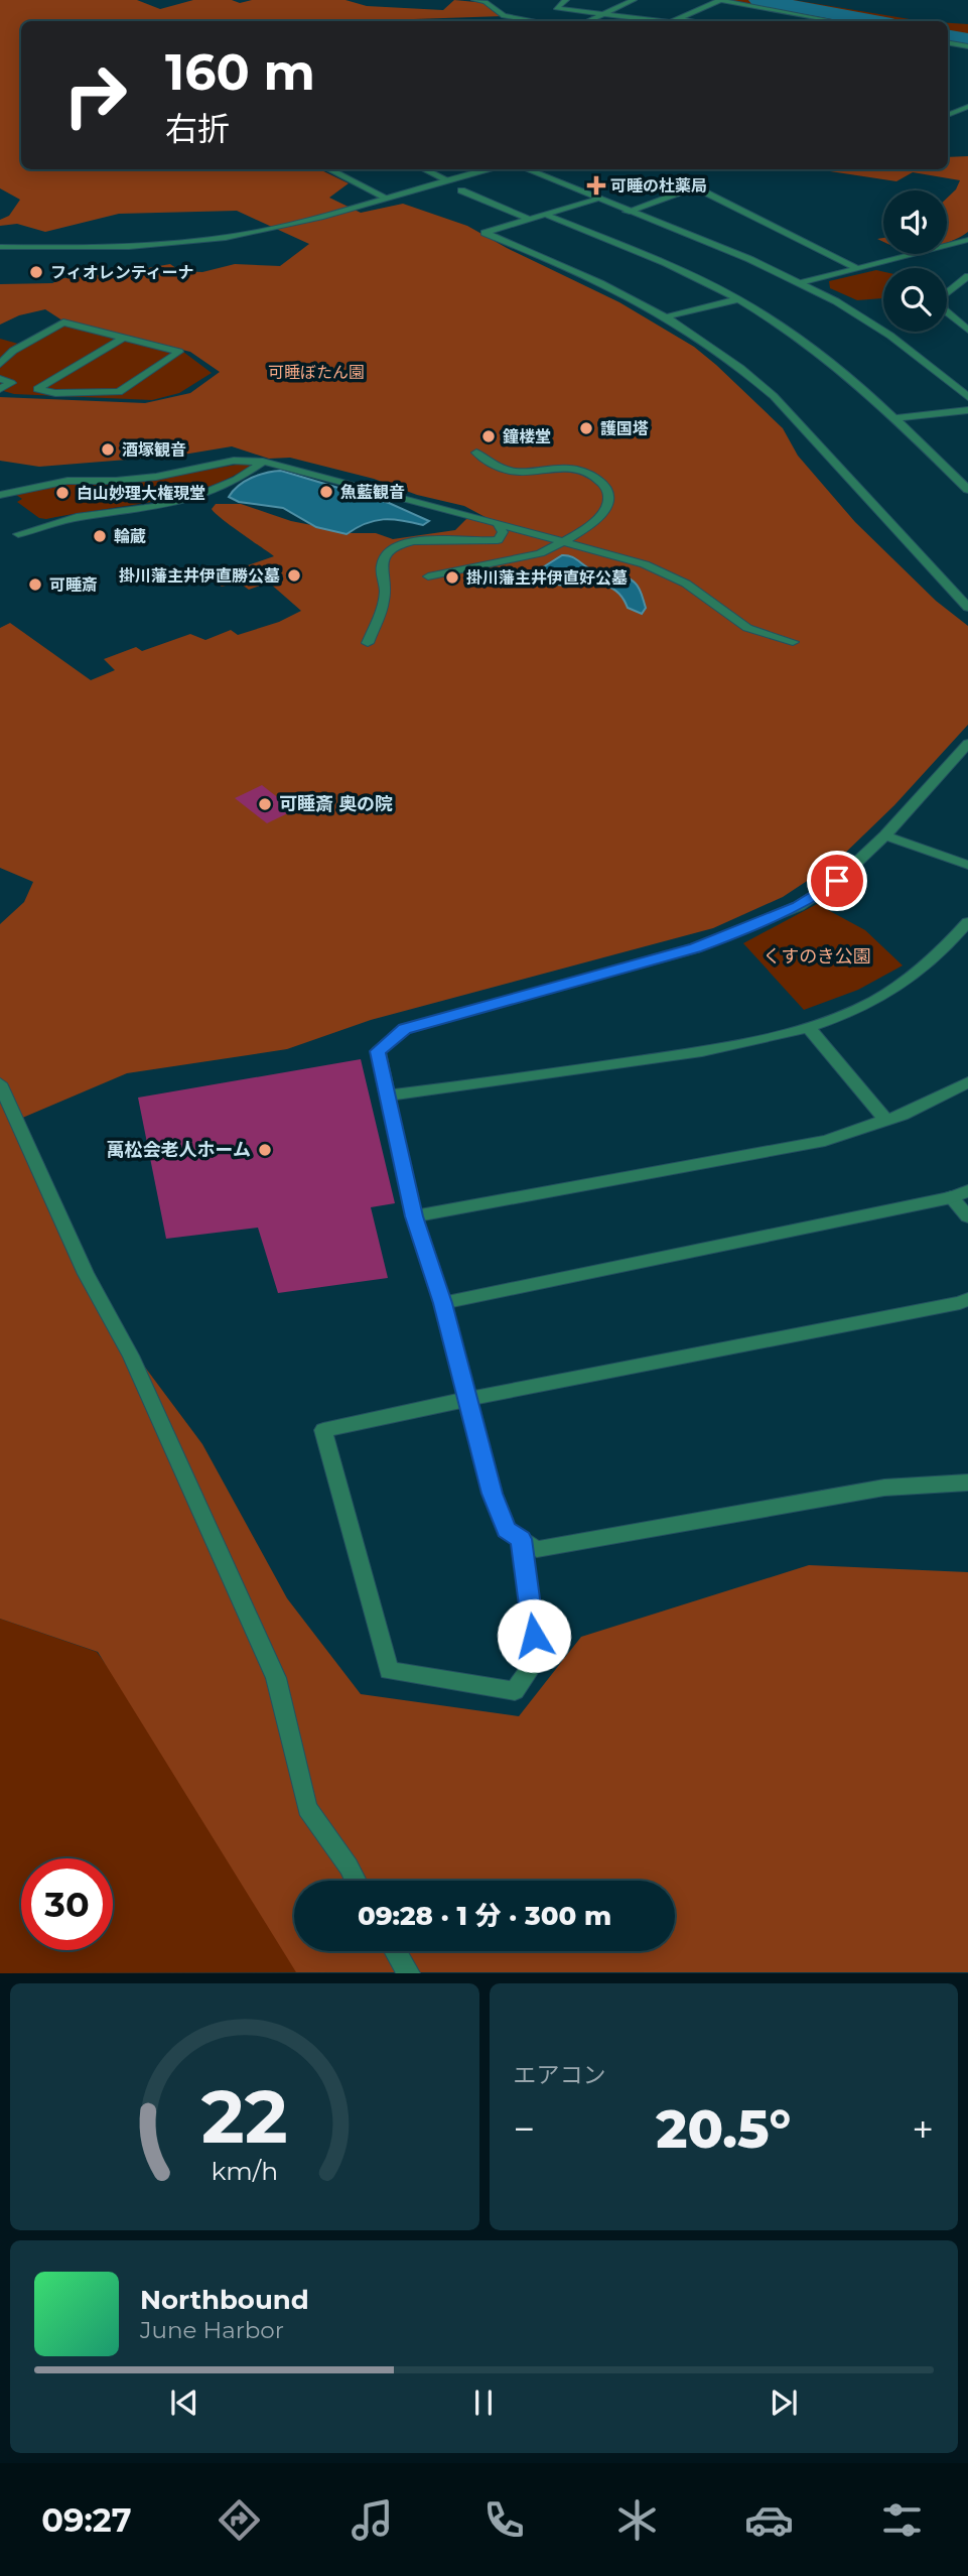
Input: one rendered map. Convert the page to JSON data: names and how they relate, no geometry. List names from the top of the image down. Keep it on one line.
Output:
{"parks":["可睡ぼたん園","くすのき公園"],"places":{"health":["可睡の杜薬局"],"other":["フィオレンティーナ","護国塔","鐘楼堂","酒塚観音","魚藍観音","白山妙理大権現堂","輪蔵","掛川藩主井伊直勝公墓","掛川藩主井伊直好公墓","可睡斎","可睡斎 奥の院","萬松会老人ホーム"]},"page":{"turn":["160 m","右折"],"limit":"30","trip":"09:28 · 1 分 · 300 m","tile":"エアコン","heat":["−","20.5°","+"],"song":["Northbound","June Harbor"],"tabs":"09:27","gauge":["22","km/h"]}}
